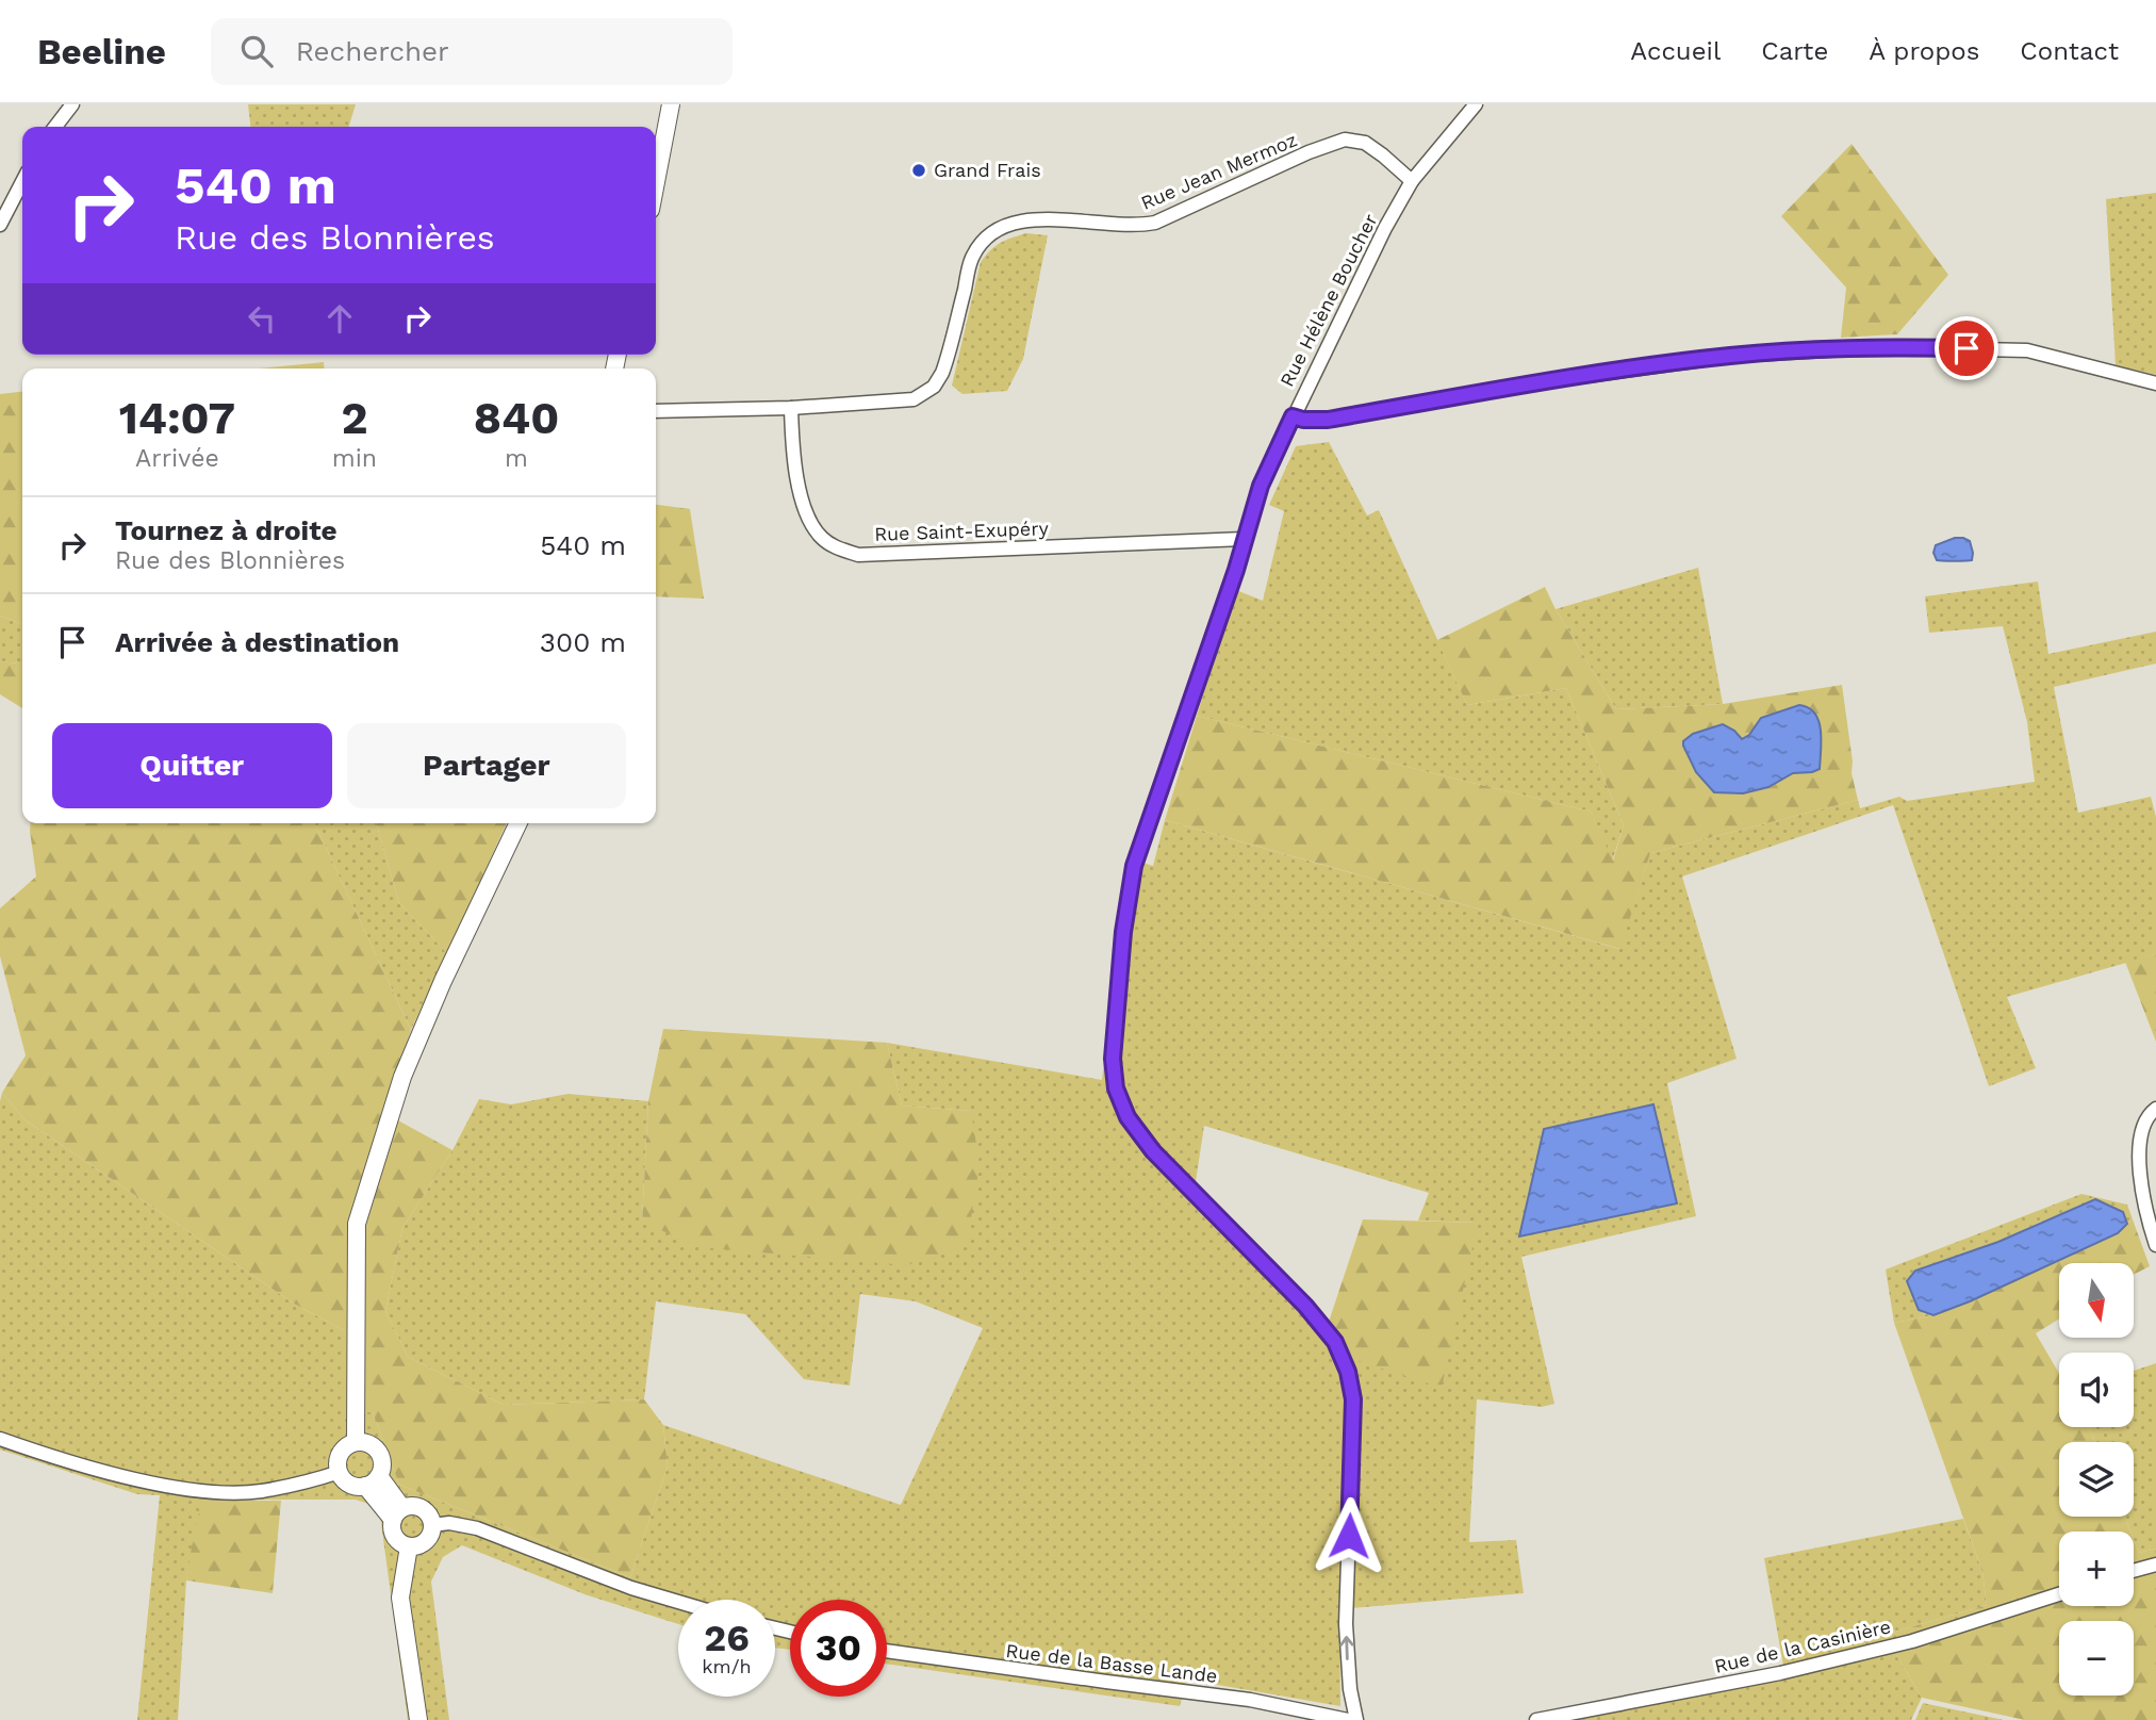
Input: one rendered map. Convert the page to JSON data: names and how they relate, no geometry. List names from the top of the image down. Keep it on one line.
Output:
{"streets":{"street":["Rue Jean Mermoz","Rue Hélène Boucher","Rue Saint-Exupéry","Rue de la Casinière","Rue de la Basse Lande"]},"crossings":[["Rue Jean Mermoz","Rue Hélène Boucher"],["Rue Jean Mermoz","Rue Saint-Exupéry"],["Rue Hélène Boucher","Rue Saint-Exupéry"]],"one_way":["Rue Hélène Boucher"],"places":["Grand Frais"],"north":"bottom","page":{"header":"Beeline","search":"Rechercher","nav":["Accueil","Carte","À propos","Contact"],"turn":["540 m","Rue des Blonnières"],"eta":["14:07","Arrivée","2","min","840","m"],"list":[{"name":"Tournez à droite","note":"Rue des Blonnières","value":"540 m"},{"name":"Arrivée à destination","value":"300 m"}],"buttons":["Quitter","Partager"],"map_buttons":["+","−"],"speed":"26 km/h","limit":"30"}}
